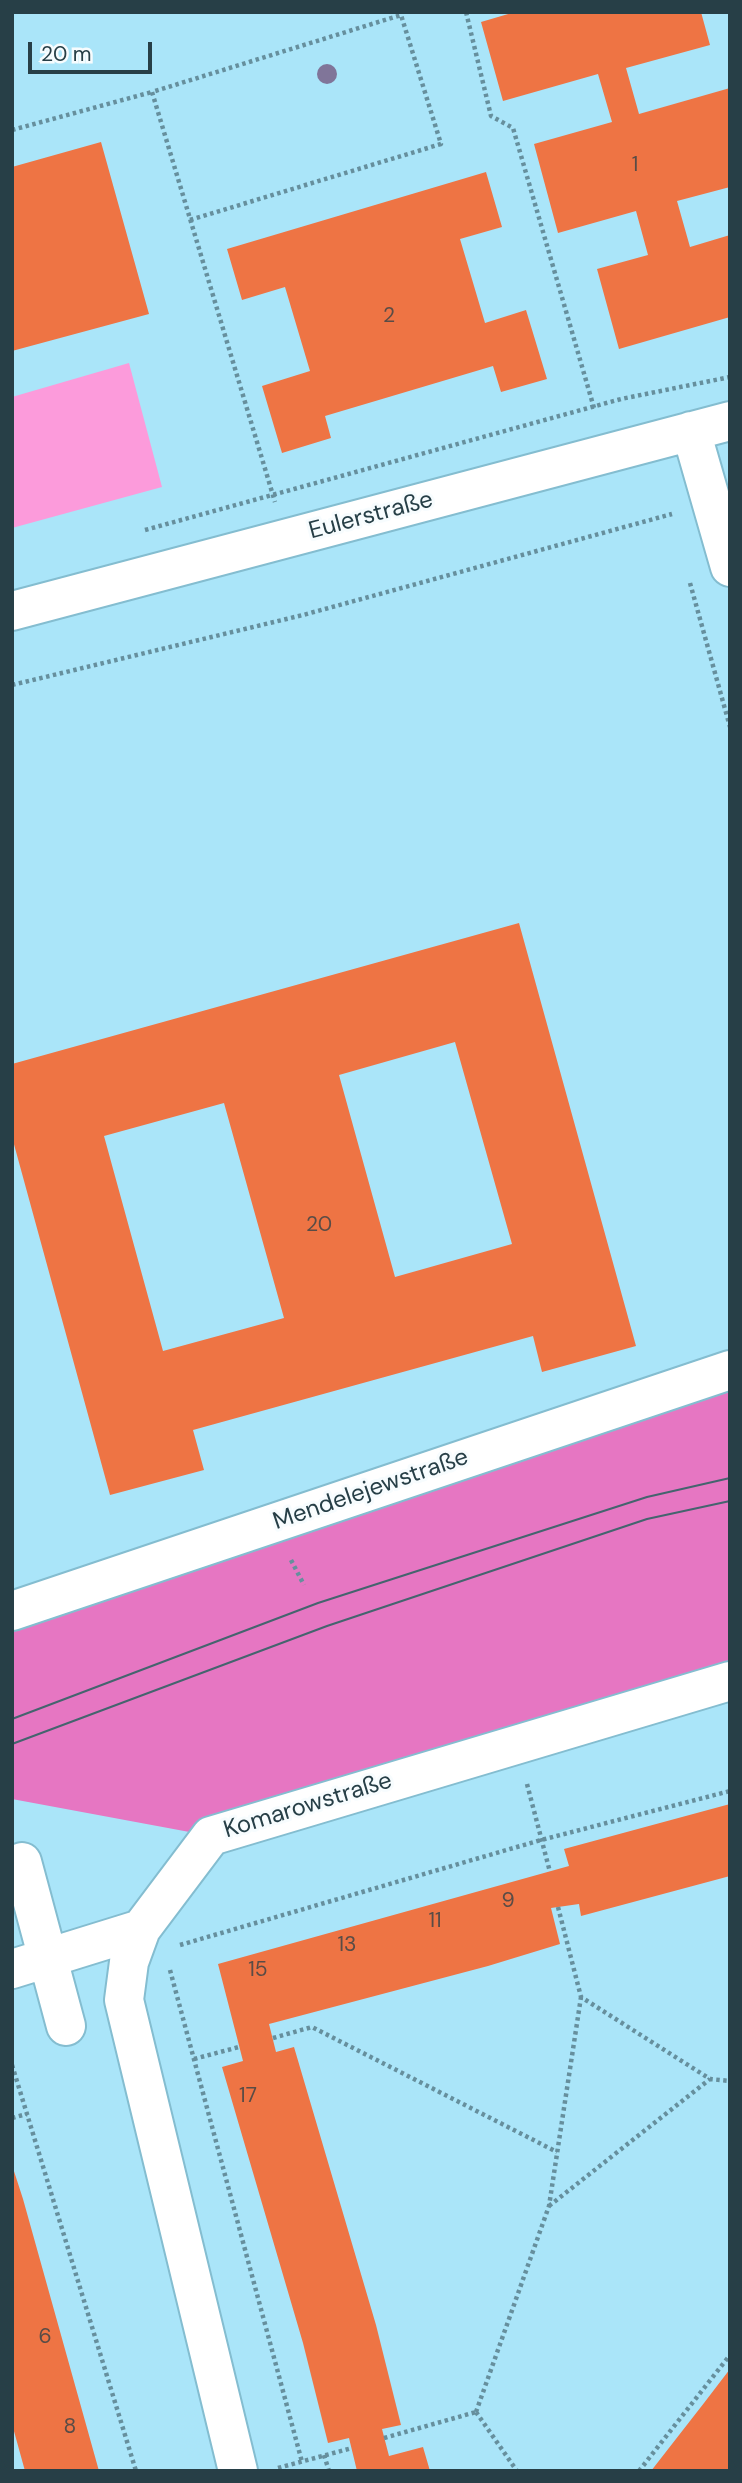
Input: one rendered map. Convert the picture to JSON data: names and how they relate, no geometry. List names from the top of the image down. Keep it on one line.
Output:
{"streets":{"street":["Eulerstraße","Mendelejewstraße","Komarowstraße"]},"house_numbers":["1","2","20","9","11","13","15","17","6","8"],"scale_bar":"20 m"}
